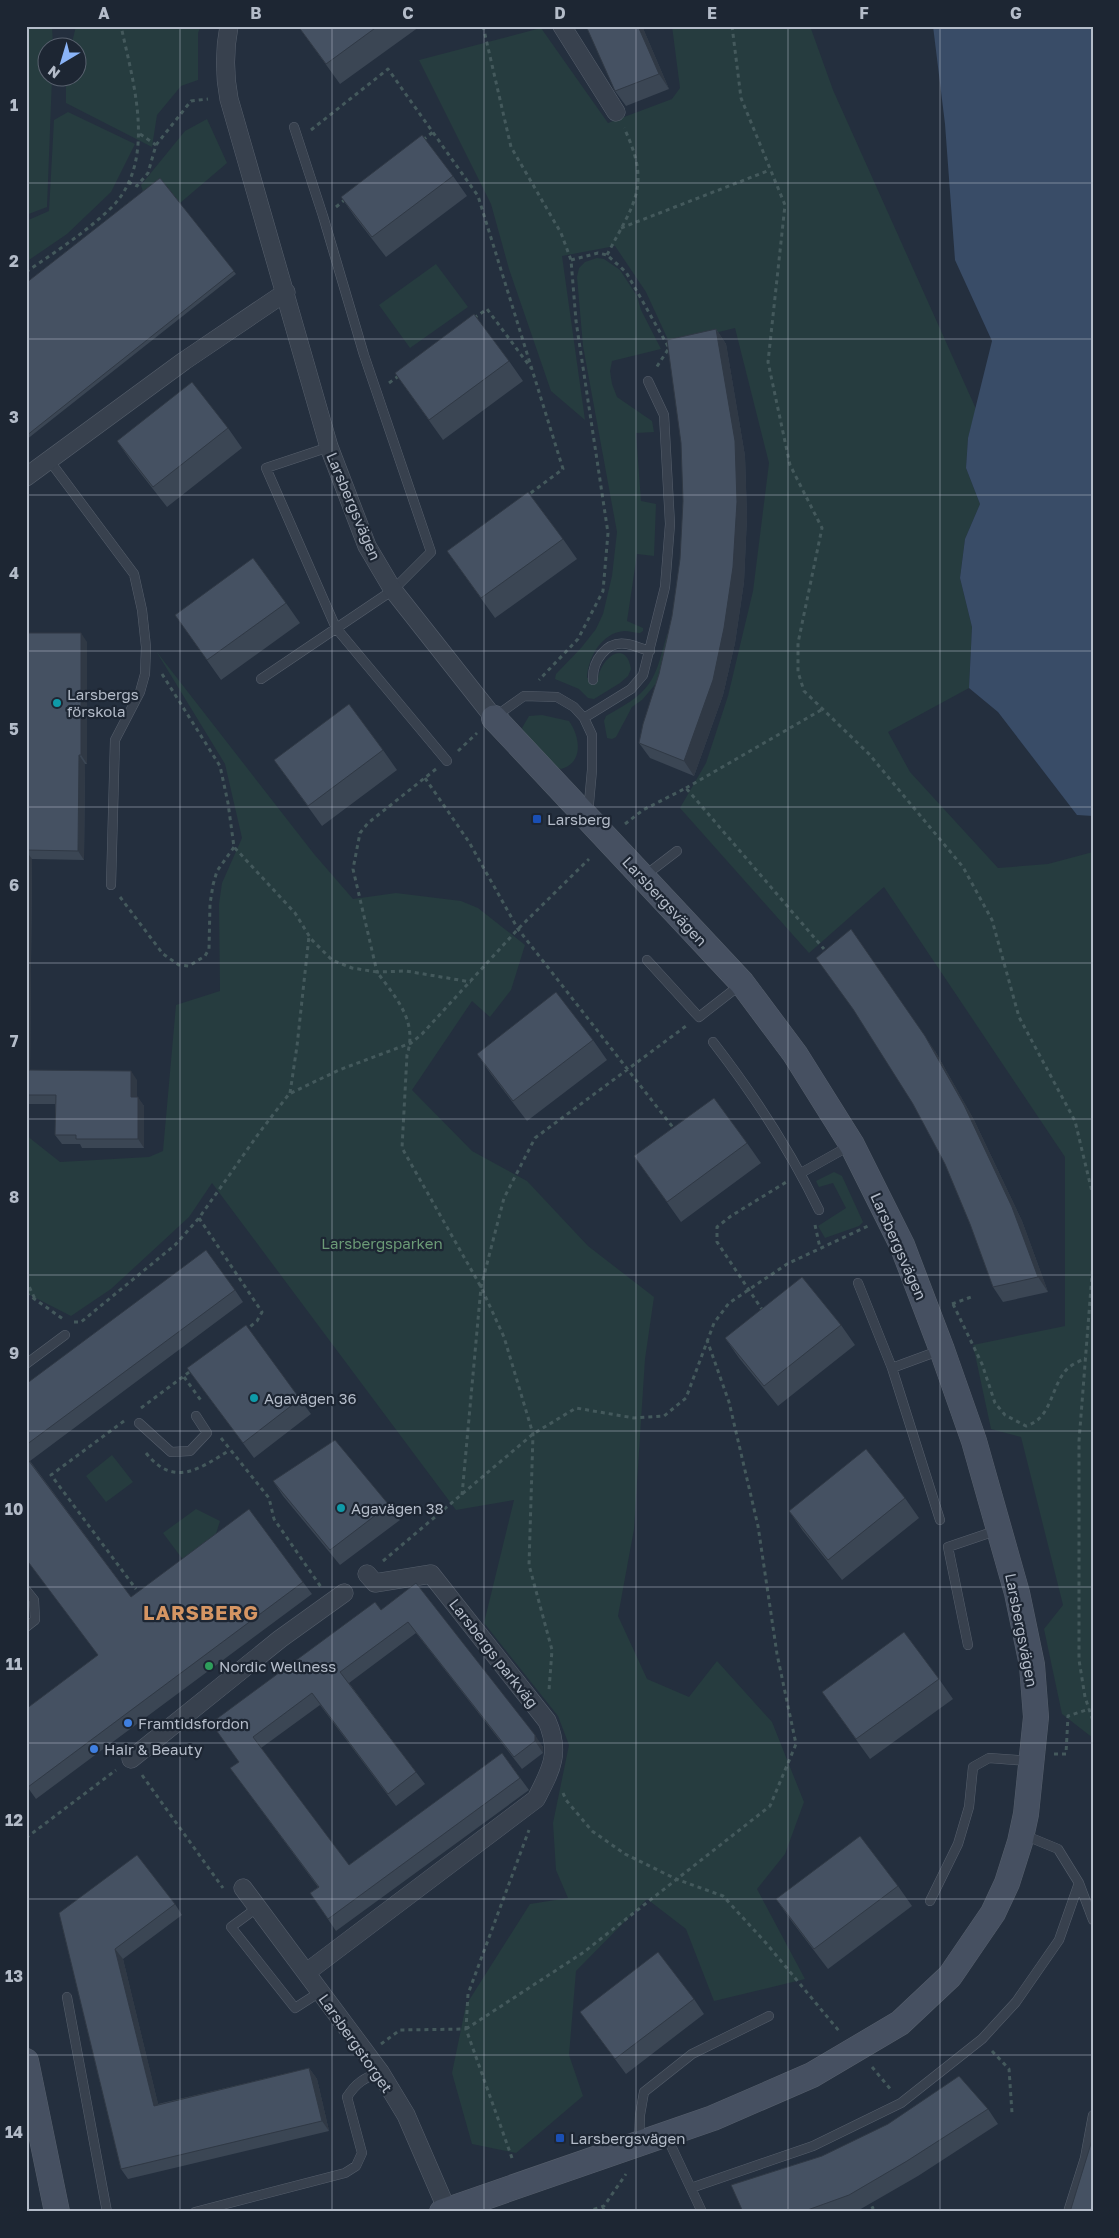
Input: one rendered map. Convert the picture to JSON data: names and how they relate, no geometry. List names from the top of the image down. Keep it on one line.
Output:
{"streets":{"street":["Larsbergsvägen","Larsbergs parkväg","Larsbergstorget"]},"crossings":[["Larsbergsvägen","Larsbergstorget"],["Larsbergs parkväg","Larsbergstorget"]],"districts":["LARSBERG"],"parks":["Larsbergsparken"],"places":{"other":["Larsbergs förskola","Agavägen 36","Agavägen 38","Nordic Wellness","Framtidsfordon","Hair & Beauty"],"transit":["Larsberg","Larsbergsvägen"]},"north":"bottom left","grid":{"columns":["A","B","C","D","E","F","G"],"rows":["1","2","3","4","5","6","7","8","9","10","11","12","13","14"]}}
